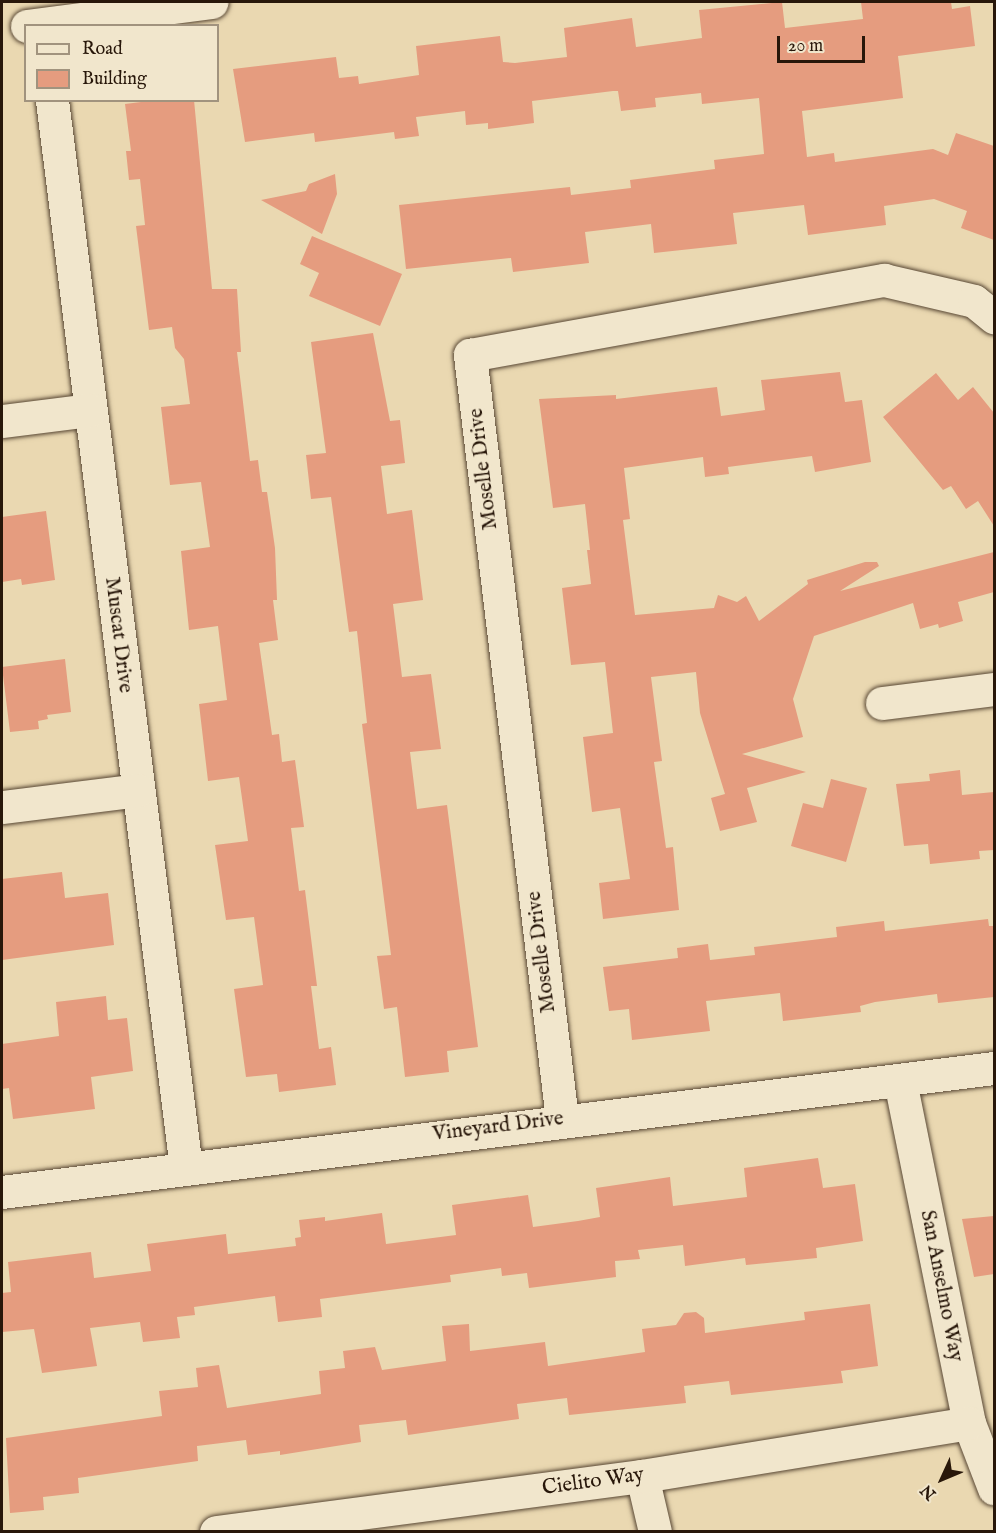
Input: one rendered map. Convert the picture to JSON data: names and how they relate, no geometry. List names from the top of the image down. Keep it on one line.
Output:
{"streets":{"street":["Moselle Drive","Muscat Drive","Vineyard Drive","San Anselmo Way","Cielito Way"]},"crossings":[["Moselle Drive","Vineyard Drive"],["Muscat Drive","Vineyard Drive"],["Vineyard Drive","San Anselmo Way"],["San Anselmo Way","Cielito Way"]],"legend":["Road","Building"],"scale_bar":"20 m","north":"bottom left"}
